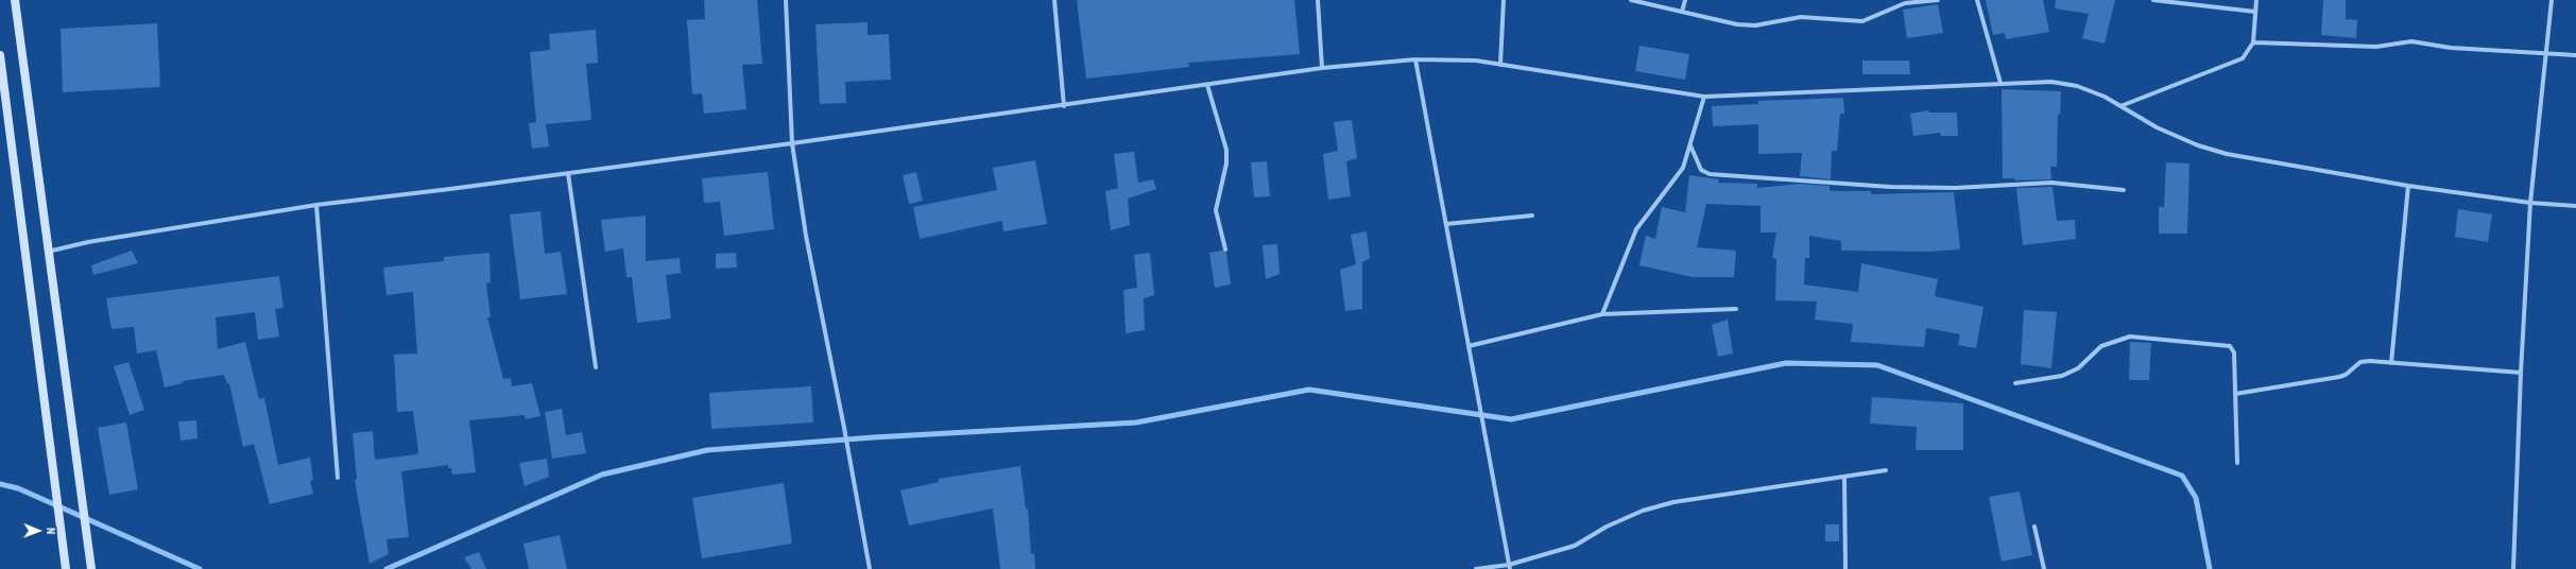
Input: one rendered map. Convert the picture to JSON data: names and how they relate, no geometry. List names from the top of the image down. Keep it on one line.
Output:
{"north":"right"}
